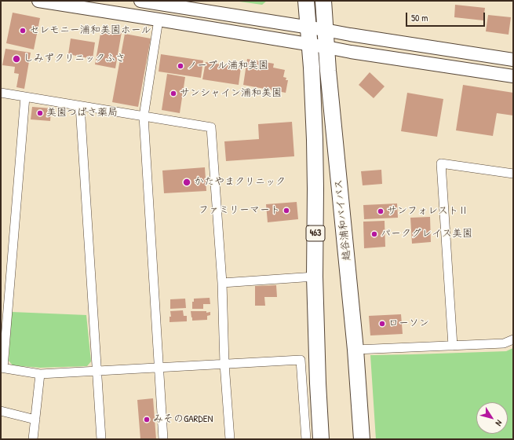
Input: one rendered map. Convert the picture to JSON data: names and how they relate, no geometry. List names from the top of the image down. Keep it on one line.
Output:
{"streets":{"highway":["越谷浦和バイパス","463"]},"places":["セレモニー浦和美園ホール","しみずクリニックふさ","ノーブル浦和美園","サンシャイン浦和美園","美園つばさ薬局","かたやまクリニック","ファミリーマート","サンフォレストⅡ","パークグレイス美園","ローソン","みそのGARDEN"],"scale_bar":"50 m","north":"bottom right"}
